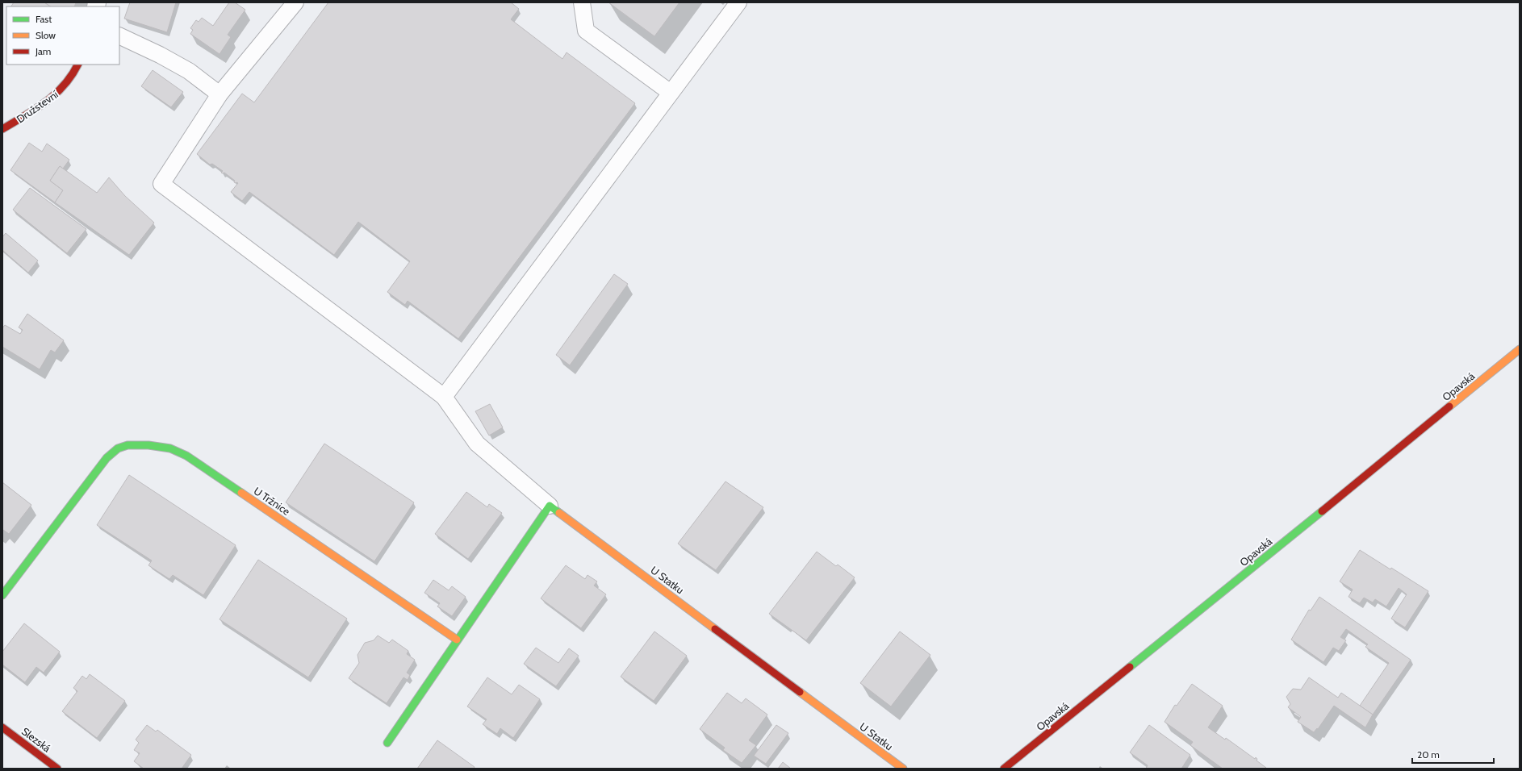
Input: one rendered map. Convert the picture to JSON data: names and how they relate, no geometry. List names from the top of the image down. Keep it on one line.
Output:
{"streets":{"street":["Družstevní","Opavská","U Tržnice","U Statku","Slezská"]},"legend":["Fast","Slow","Jam"],"scale_bar":"20 m"}
